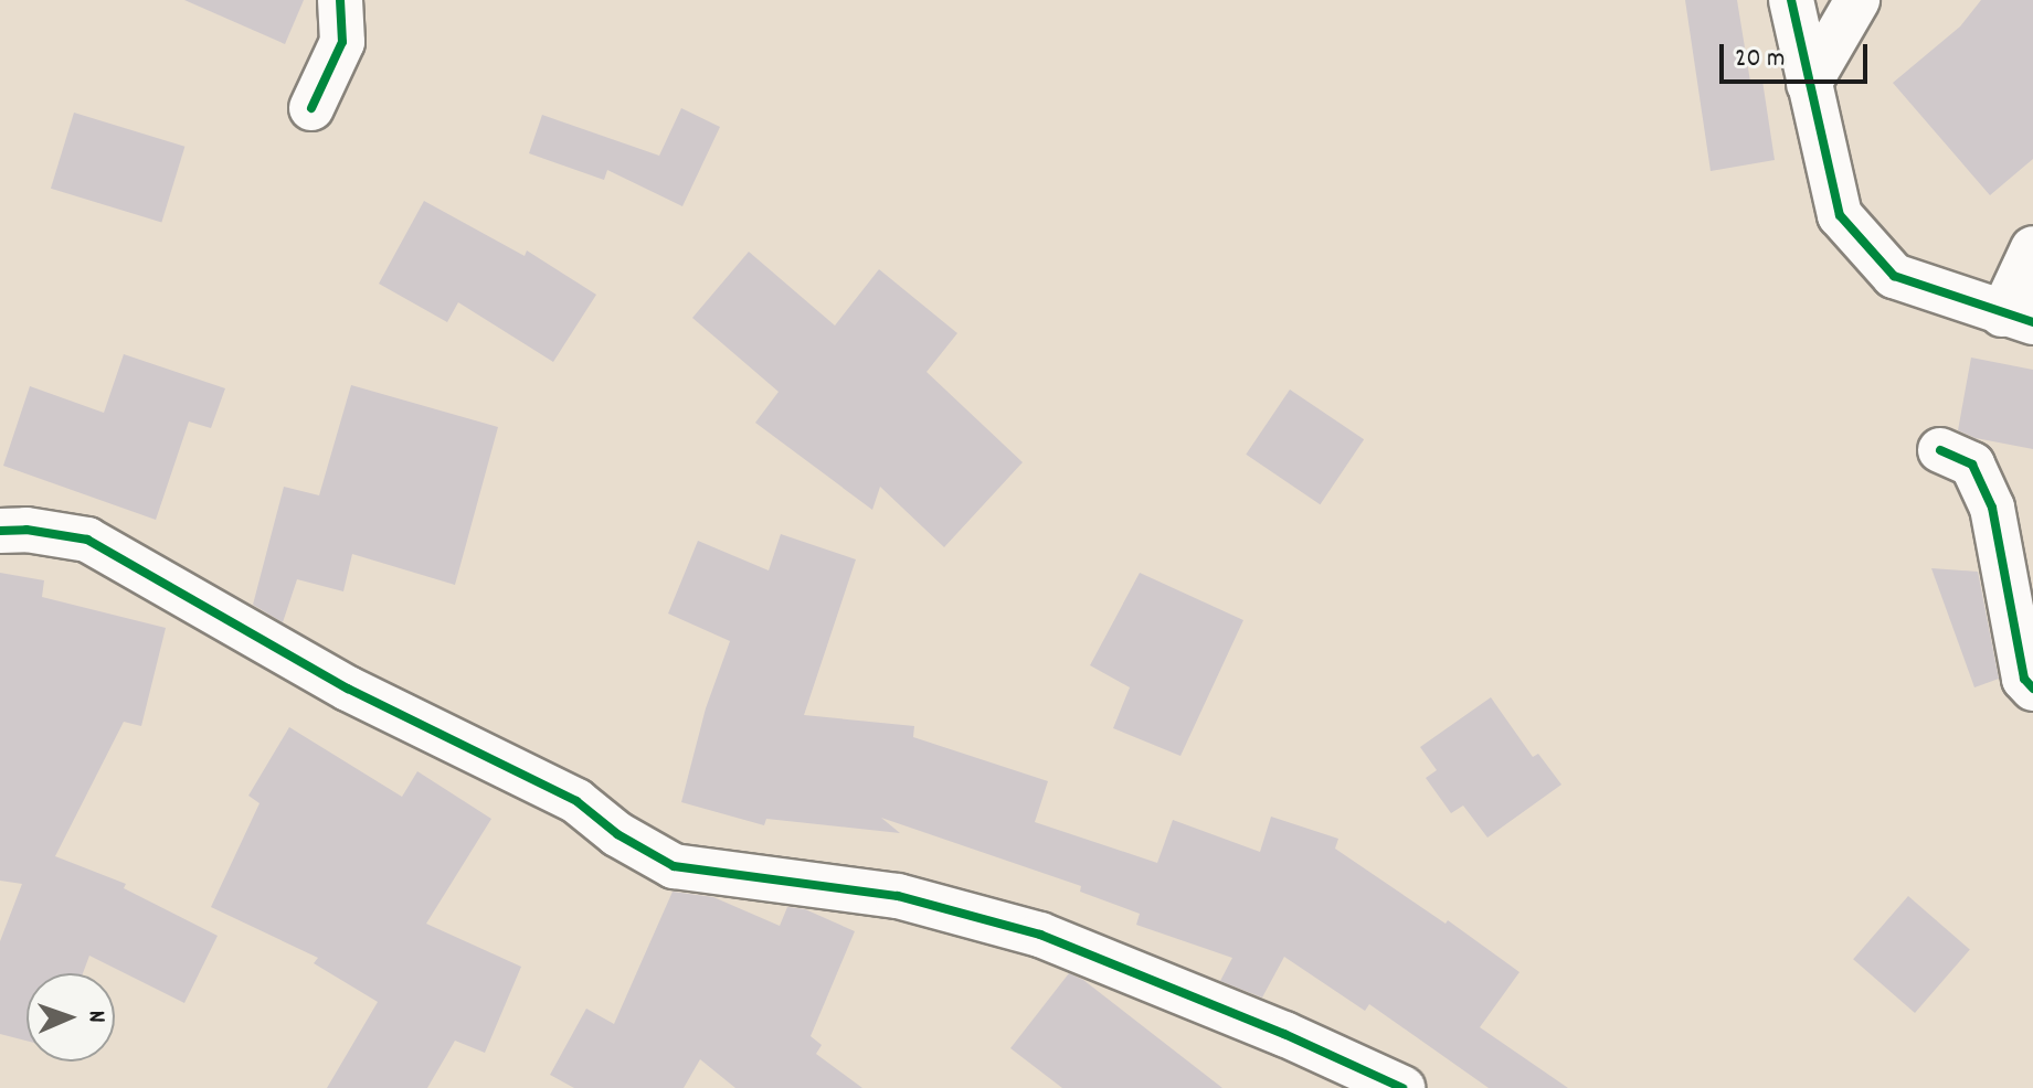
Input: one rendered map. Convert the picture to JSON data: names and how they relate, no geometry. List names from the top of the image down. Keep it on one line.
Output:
{"scale_bar":"20 m","north":"right"}
